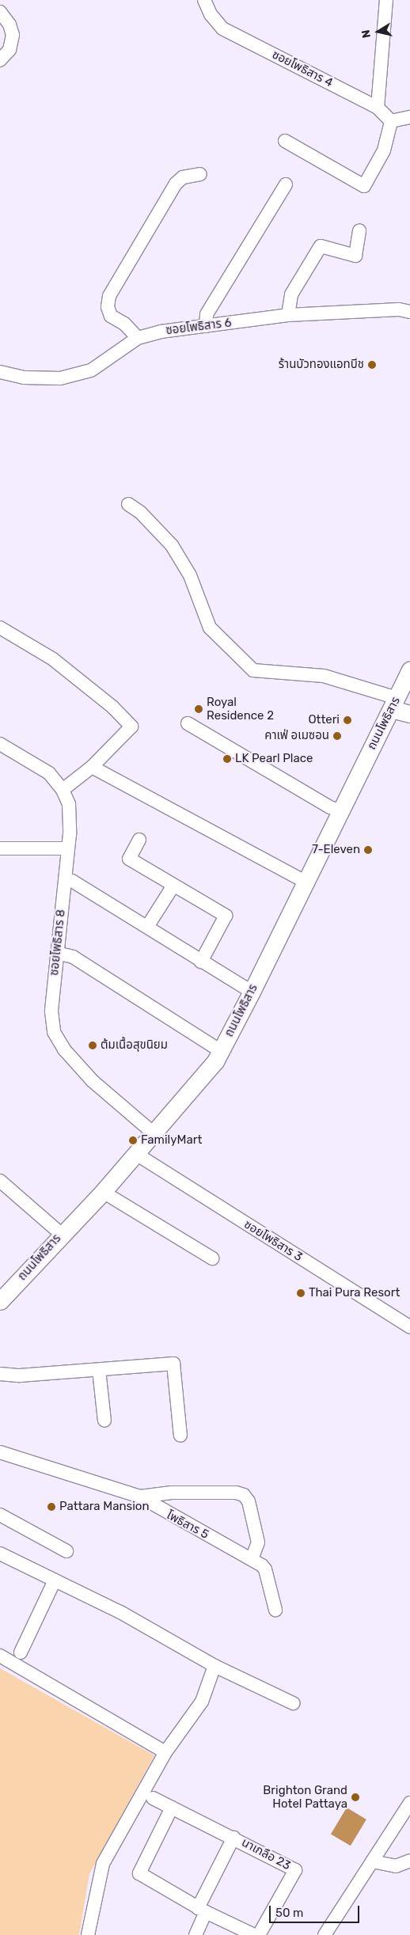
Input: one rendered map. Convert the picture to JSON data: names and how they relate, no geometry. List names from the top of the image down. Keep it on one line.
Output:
{"streets":{"street":["ซอยโพธิสาร 4","ซอยโพธิสาร 6","ถนนโพธิสาร","ซอยโพธิสาร 8","ซอยโพธิสาร 3","โพธิสาร 5","นาเกลือ 23"]},"crossings":[["ถนนโพธิสาร","ซอยโพธิสาร 8"],["ถนนโพธิสาร","ซอยโพธิสาร 3"]],"places":["ร้านบัวทองแอทบีช","Royal Residence 2","Otteri","คาเฟ่ อเมซอน","LK Pearl Place","7-Eleven","ต้มเนื้อสุขนิยม","FamilyMart","Thai Pura Resort","Pattara Mansion","Brighton Grand Hotel Pattaya"],"scale_bar":"50 m","north":"left"}
